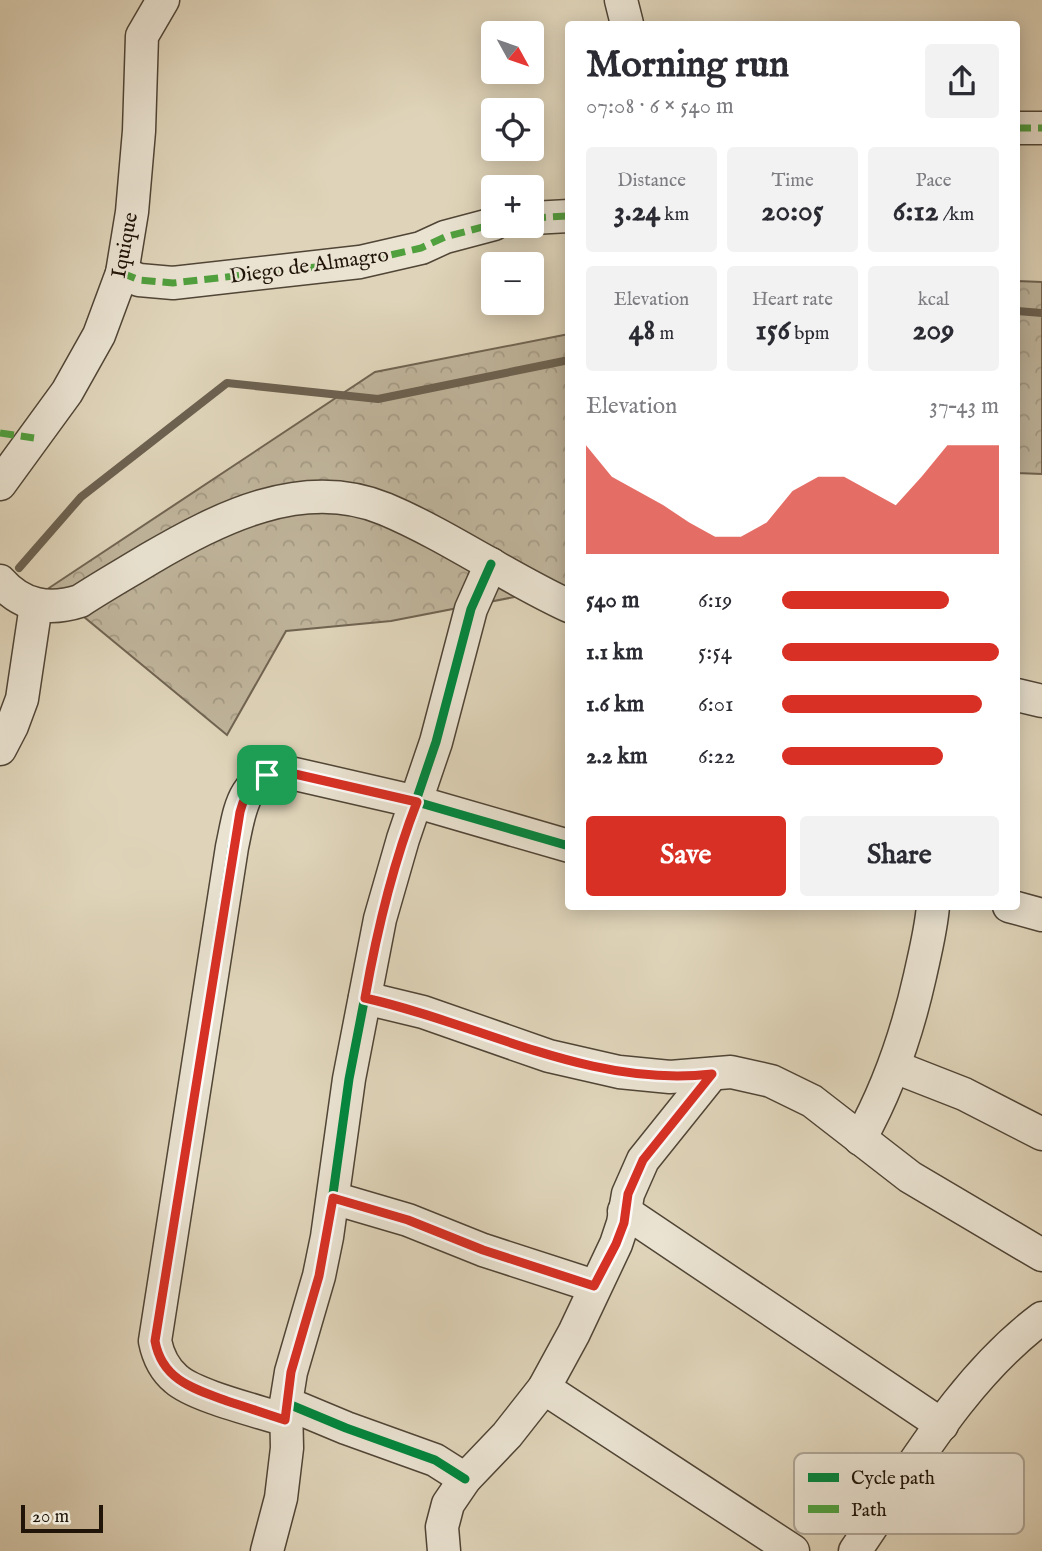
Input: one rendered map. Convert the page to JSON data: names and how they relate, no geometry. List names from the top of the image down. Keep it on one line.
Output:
{"streets":{"street":["Iquique","Diego de Almagro"]},"crossings":[["Iquique","Diego de Almagro"]],"legend":["Cycle path","Path"],"scale_bar":"20 m","north":"bottom right","page":{"map_buttons":["+","−"],"heading":["Morning run","07:08 · 6 × 540 m"],"stats":[["Distance","3.24 km"],["Time","20:05"],["Pace","6:12 /km"],["Elevation","48 m"],["Heart rate","156 bpm"],["kcal","209"]],"chart":["Elevation","37–43 m"],"list":[{"name":"540 m","note":"6:19"},{"name":"1.1 km","note":"5:54"},{"name":"1.6 km","note":"6:01"},{"name":"2.2 km","note":"6:22"}],"buttons":["Save","Share"],"scale":"20 m"}}
